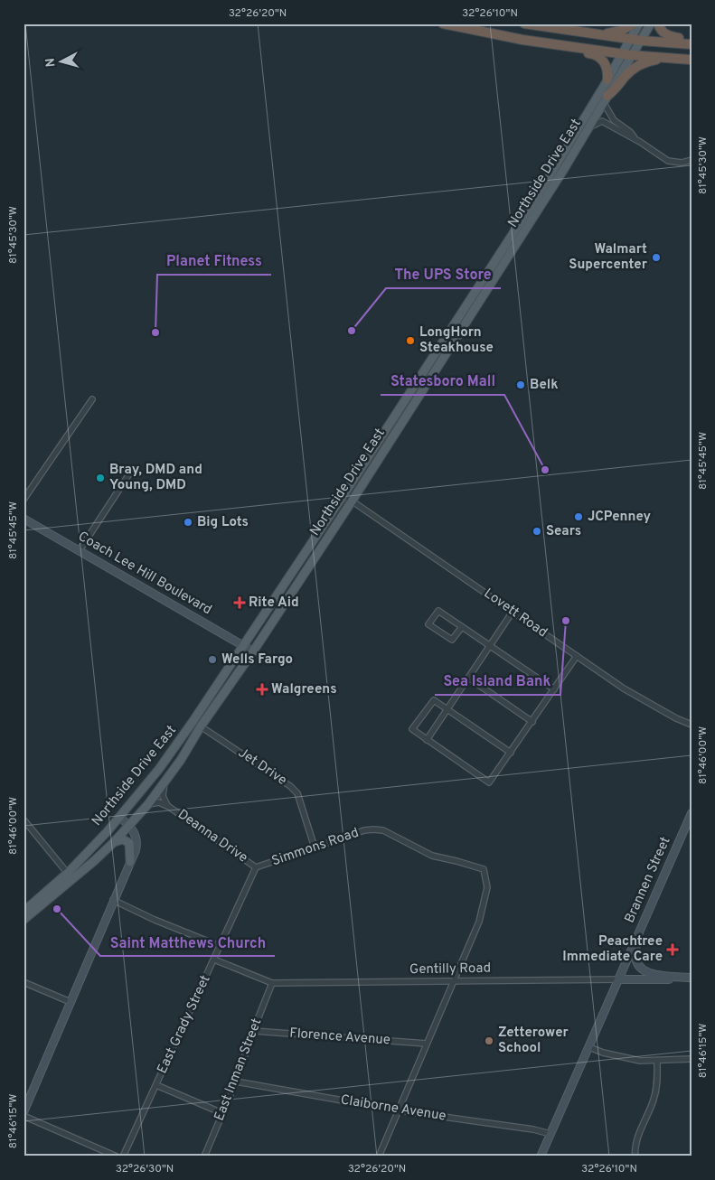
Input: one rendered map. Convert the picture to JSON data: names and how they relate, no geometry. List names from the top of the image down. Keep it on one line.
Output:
{"streets":{"main road":["Northside Drive East"],"street":["Coach Lee Hill Boulevard","Lovett Road","Jet Drive","Deanna Drive","Simmons Road","Brannen Street","Gentilly Road","East Grady Street","Florence Avenue","East Inman Street","Claiborne Avenue"]},"crossings":[["Northside Drive East","Coach Lee Hill Boulevard"],["Northside Drive East","Lovett Road"],["Northside Drive East","Jet Drive"],["Northside Drive East","Deanna Drive"],["Jet Drive","Simmons Road"],["Deanna Drive","Simmons Road"],["Deanna Drive","East Grady Street"],["Simmons Road","Gentilly Road"],["Simmons Road","East Grady Street"],["Brannen Street","Gentilly Road"],["Brannen Street","Claiborne Avenue"],["Gentilly Road","East Grady Street"],["Gentilly Road","East Inman Street"],["Florence Avenue","East Inman Street"],["East Inman Street","Claiborne Avenue"]],"places":{"other":["Walmart Supercenter","The UPS Store","Planet Fitness","LongHorn Steakhouse","Belk","Statesboro Mall","Bray, DMD and Young, DMD","JCPenney","Big Lots","Sears","Sea Island Bank","Wells Fargo","Saint Matthews Church","Zetterower School"],"health":["Rite Aid","Walgreens","Peachtree Immediate Care"]},"north":"left","coordinates":["32°26'20\"N","32°26'10\"N","81°45'30\"W","81°45'45\"W","81°46'00\"W","81°46'15\"W","32°26'30\"N"]}
